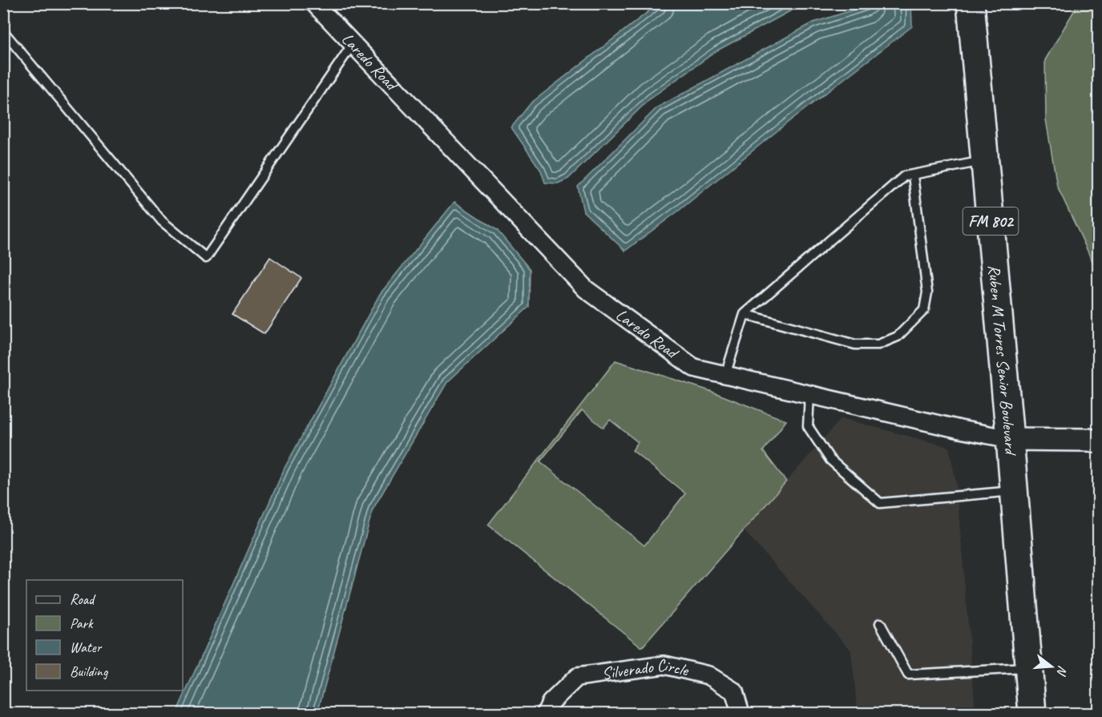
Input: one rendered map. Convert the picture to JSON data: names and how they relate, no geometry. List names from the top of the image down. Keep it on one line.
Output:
{"streets":{"main road":["FM 802","Ruben M Torres Senior Boulevard"],"street":["Laredo Road","Silverado Circle"]},"crossings":[["Laredo Road","Ruben M Torres Senior Boulevard"]],"legend":["Road","Park","Water","Building"],"north":"right"}
